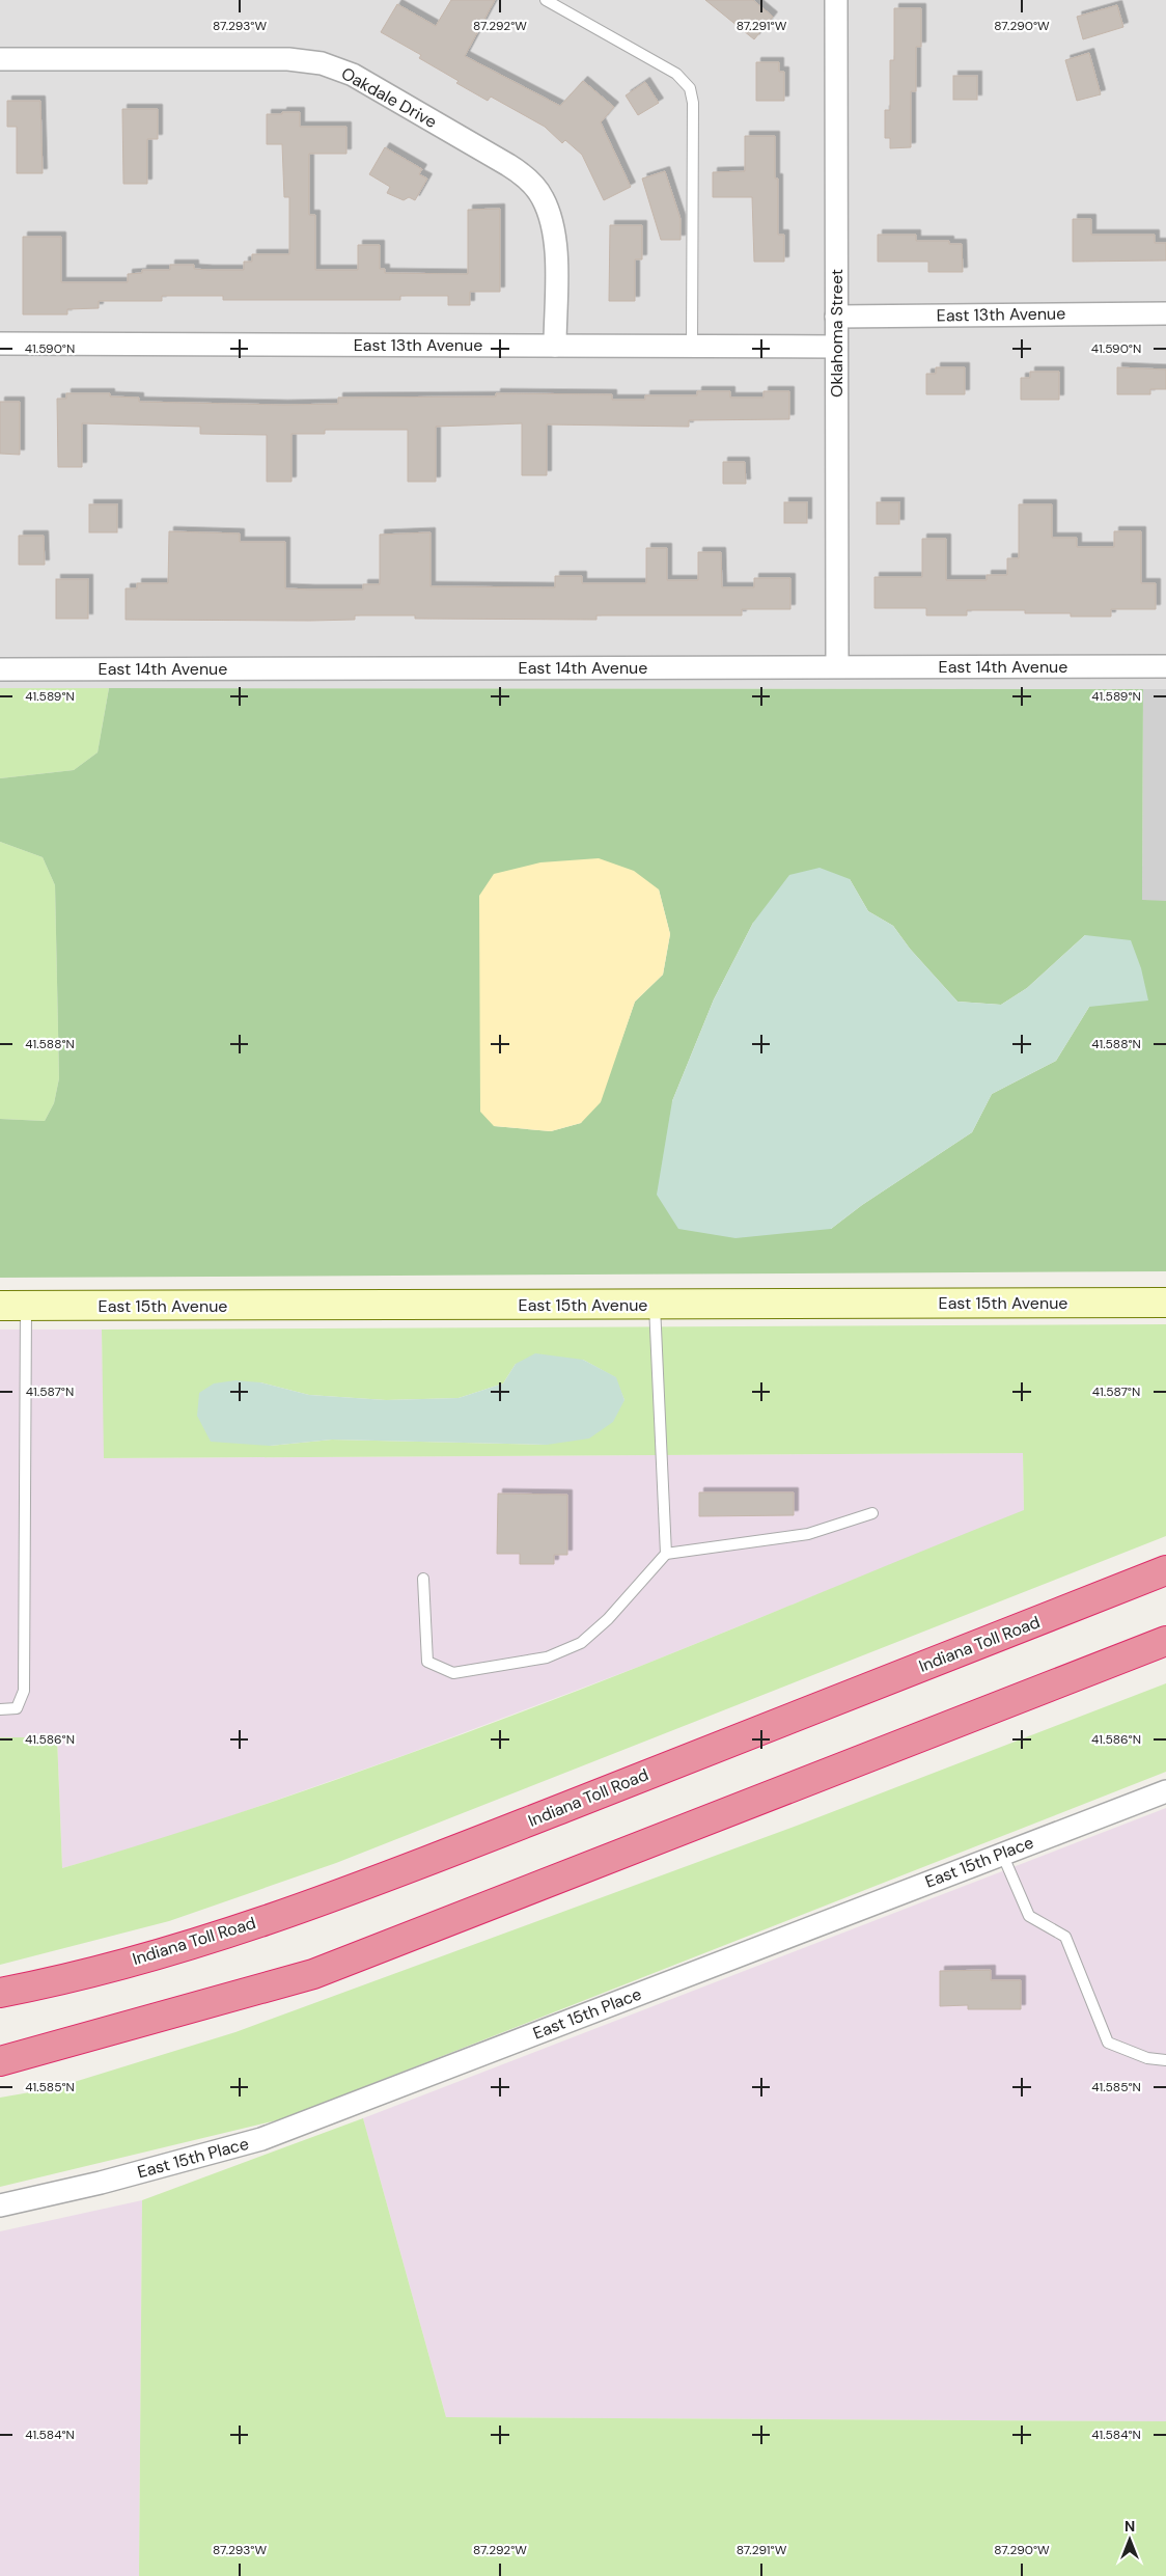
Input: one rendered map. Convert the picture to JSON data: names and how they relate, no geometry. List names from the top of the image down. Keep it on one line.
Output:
{"streets":{"highway":["Indiana Toll Road"],"street":["Oakdale Drive","East 13th Avenue","Oklahoma Street","East 14th Avenue","East 15th Avenue","East 15th Place"]},"crossings":[["Oakdale Drive","East 13th Avenue"],["East 13th Avenue","Oklahoma Street"],["Oklahoma Street","East 14th Avenue"]],"north":"top","coordinates":["87.293°W","87.292°W","87.291°W","87.290°W","41.590°N","41.589°N","41.588°N","41.587°N","41.586°N","41.585°N","41.584°N"]}
